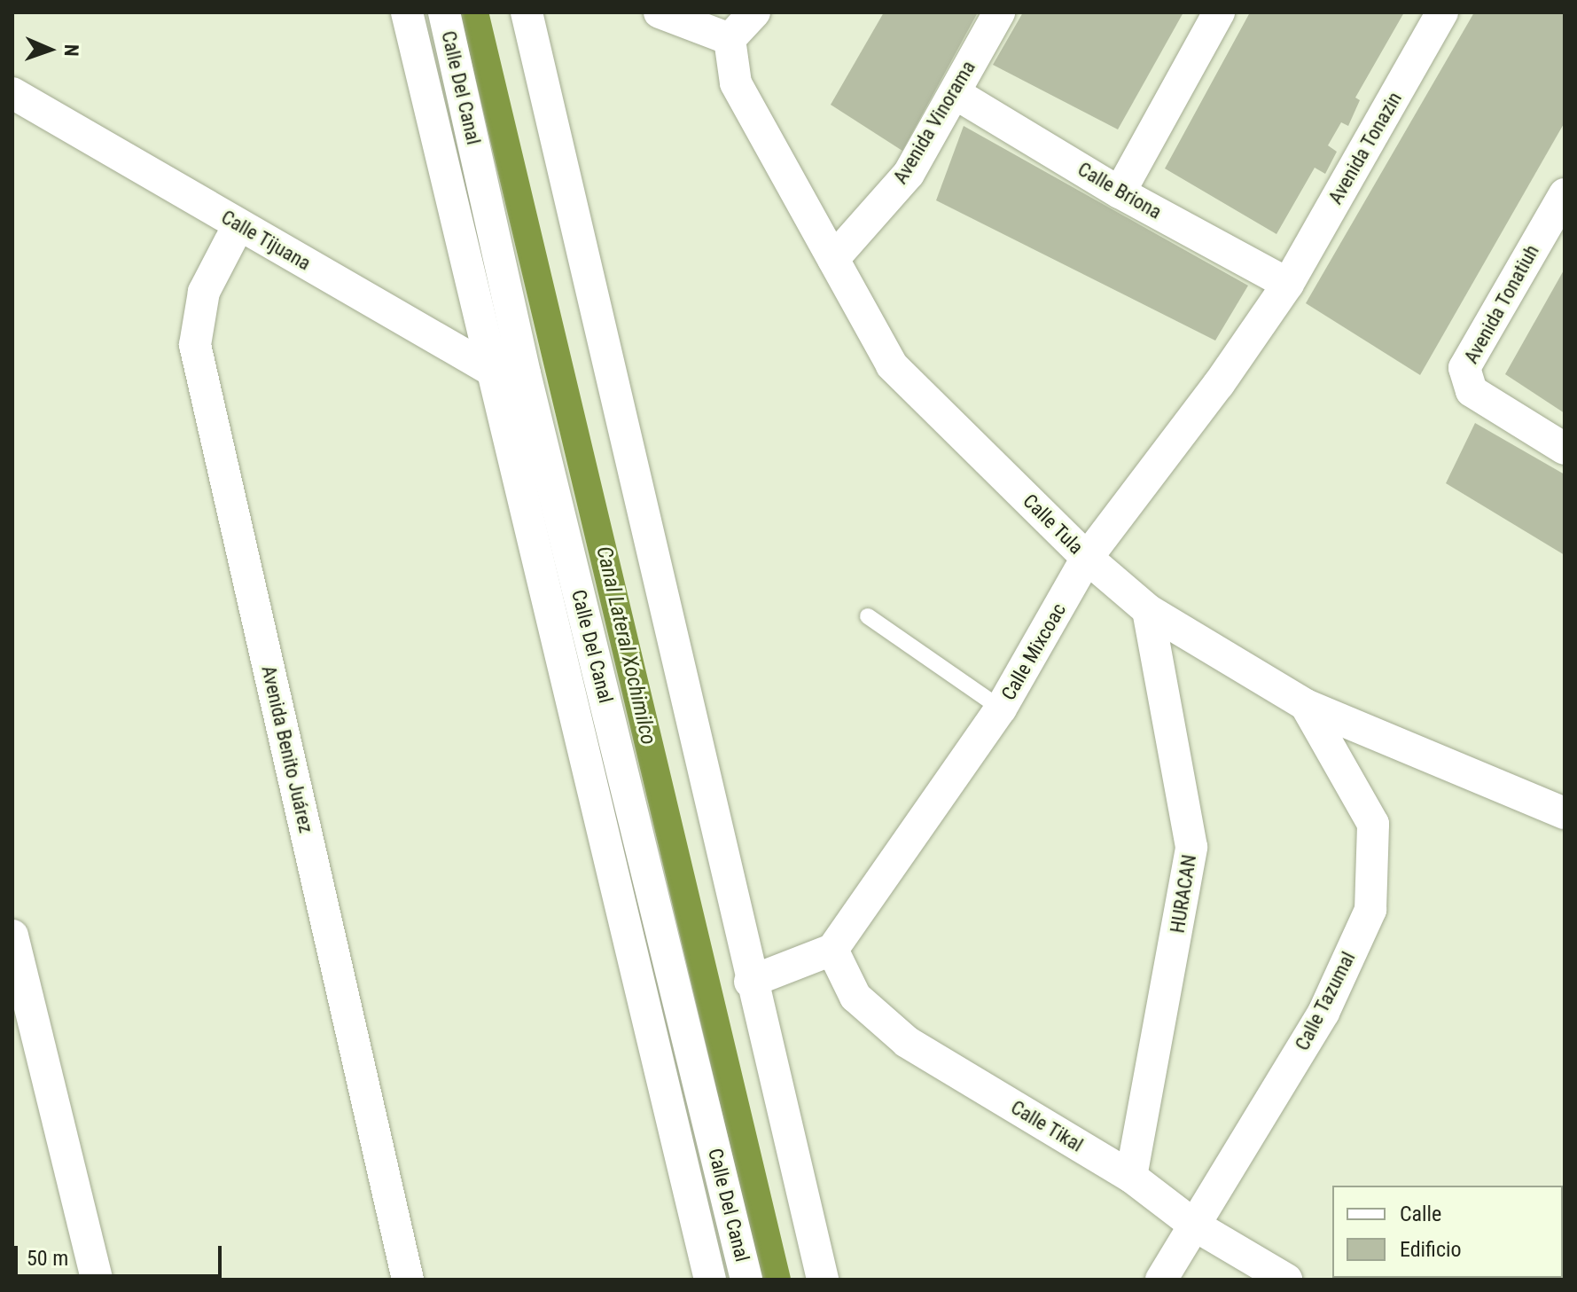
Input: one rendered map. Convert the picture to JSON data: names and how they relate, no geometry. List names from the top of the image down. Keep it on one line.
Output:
{"streets":{"street":["Calle Del Canal","Avenida Vinorama","Avenida Tonazin","Calle Briona","Calle Tijuana","Avenida Tonatiuh","Calle Tula","Calle Mixcoac","Avenida Benito Juárez","HURACAN","Calle Tazumal","Calle Tikal"]},"crossings":[["Calle Del Canal","Calle Tijuana"],["Avenida Vinorama","Calle Briona"],["Avenida Vinorama","Calle Tula"],["Avenida Tonazin","Calle Briona"],["Avenida Tonazin","Calle Mixcoac"],["Calle Briona","Calle Mixcoac"],["Calle Tijuana","Avenida Benito Juárez"],["Calle Tula","Calle Mixcoac"],["Calle Tula","HURACAN"],["Calle Tula","Calle Tazumal"],["Calle Mixcoac","Calle Tikal"],["HURACAN","Calle Tikal"],["Calle Tazumal","Calle Tikal"]],"water":["Canal Lateral Xochimilco"],"legend":["Calle","Edificio"],"scale_bar":"50 m","north":"right"}
